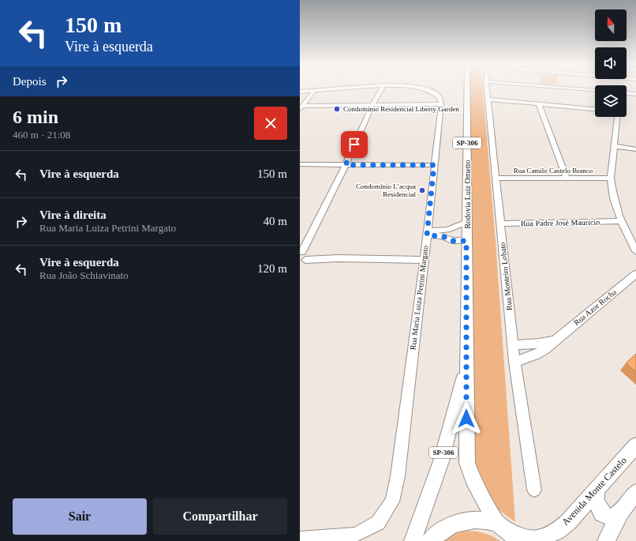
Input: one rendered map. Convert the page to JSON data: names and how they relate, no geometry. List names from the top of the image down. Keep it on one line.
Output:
{"streets":{"main road":["SP-306","Rodovia Luiz Ometto","Avenida Monte Castelo"],"street":["Rua Camilo Castelo Branco","Rua Padre José Maurício","Rua Monteiro Lobato","Rua Maria Luiza Petrini Margato","Rua Azor Rocha"]},"crossings":[["SP-306","Rodovia Luiz Ometto"],["SP-306","Avenida Monte Castelo"],["Rua Camilo Castelo Branco","Rua Monteiro Lobato"],["Rua Padre José Maurício","Rua Monteiro Lobato"],["Rua Monteiro Lobato","Rua Azor Rocha"]],"places":["Condomínio Residencial Liberty Garden","Condomínio L’acqua Residencial"],"north":"top","page":{"turn":["150 m","Vire à esquerda"],"then":"Depois","heading":["6 min","460 m · 21:08"],"list":[{"name":"Vire à esquerda","value":"150 m"},{"name":"Vire à direita","note":"Rua Maria Luiza Petrini Margato","value":"40 m"},{"name":"Vire à esquerda","note":"Rua João Schiavinato","value":"120 m"}],"buttons":["Sair","Compartilhar"]}}
